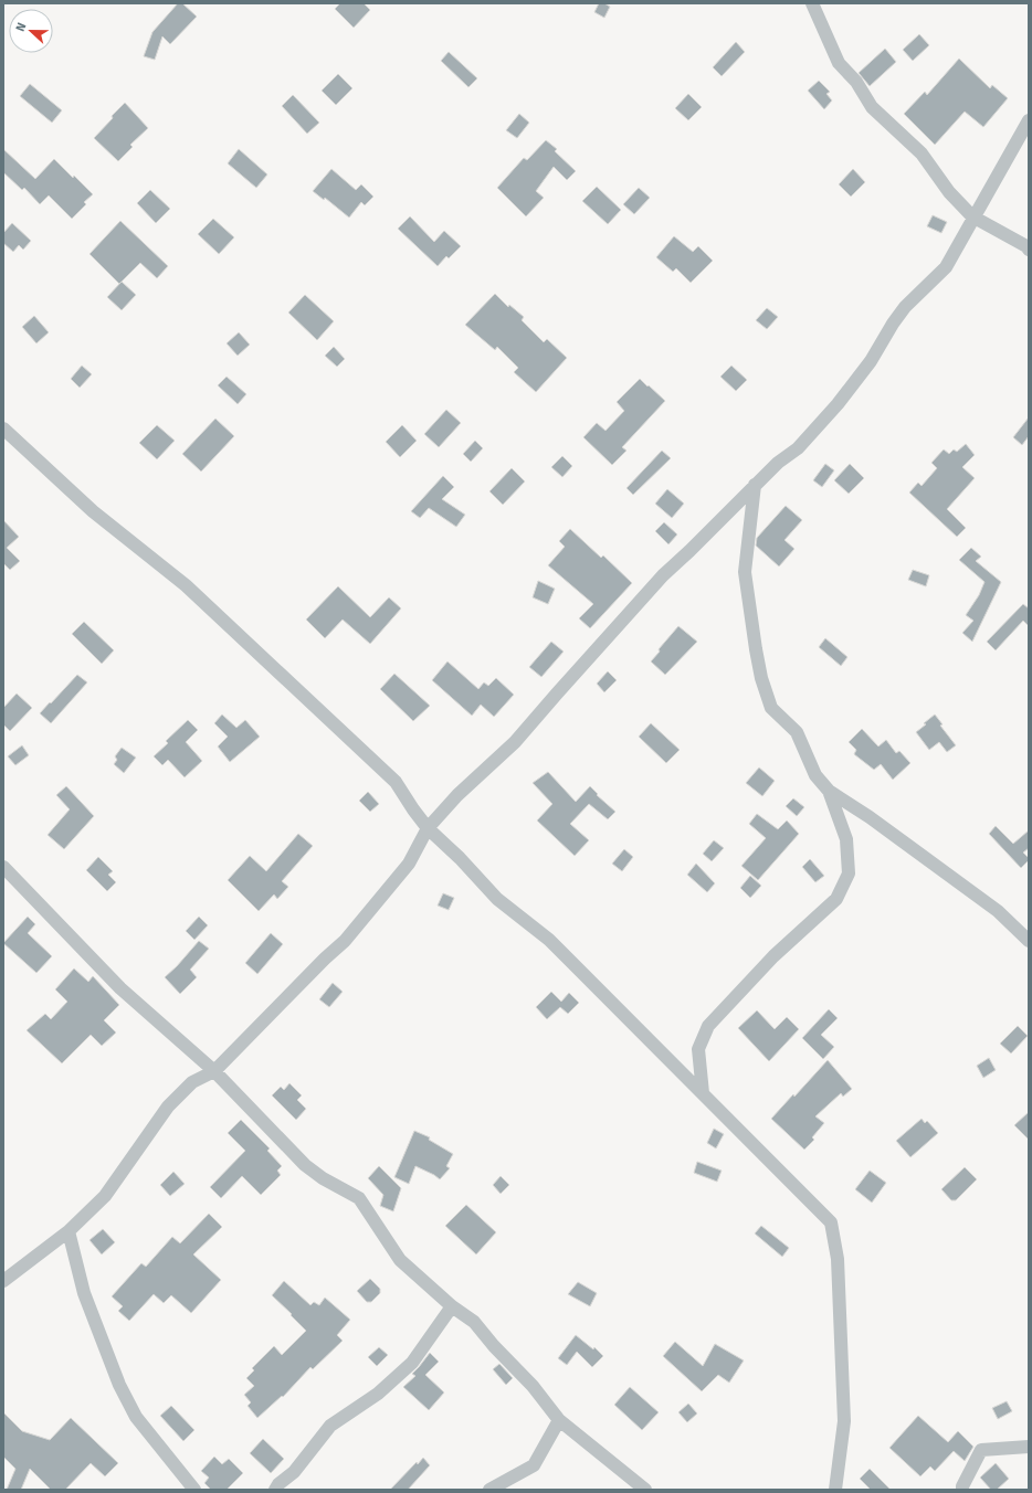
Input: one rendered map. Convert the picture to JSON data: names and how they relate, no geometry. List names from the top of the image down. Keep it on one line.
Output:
{"north":"left"}
